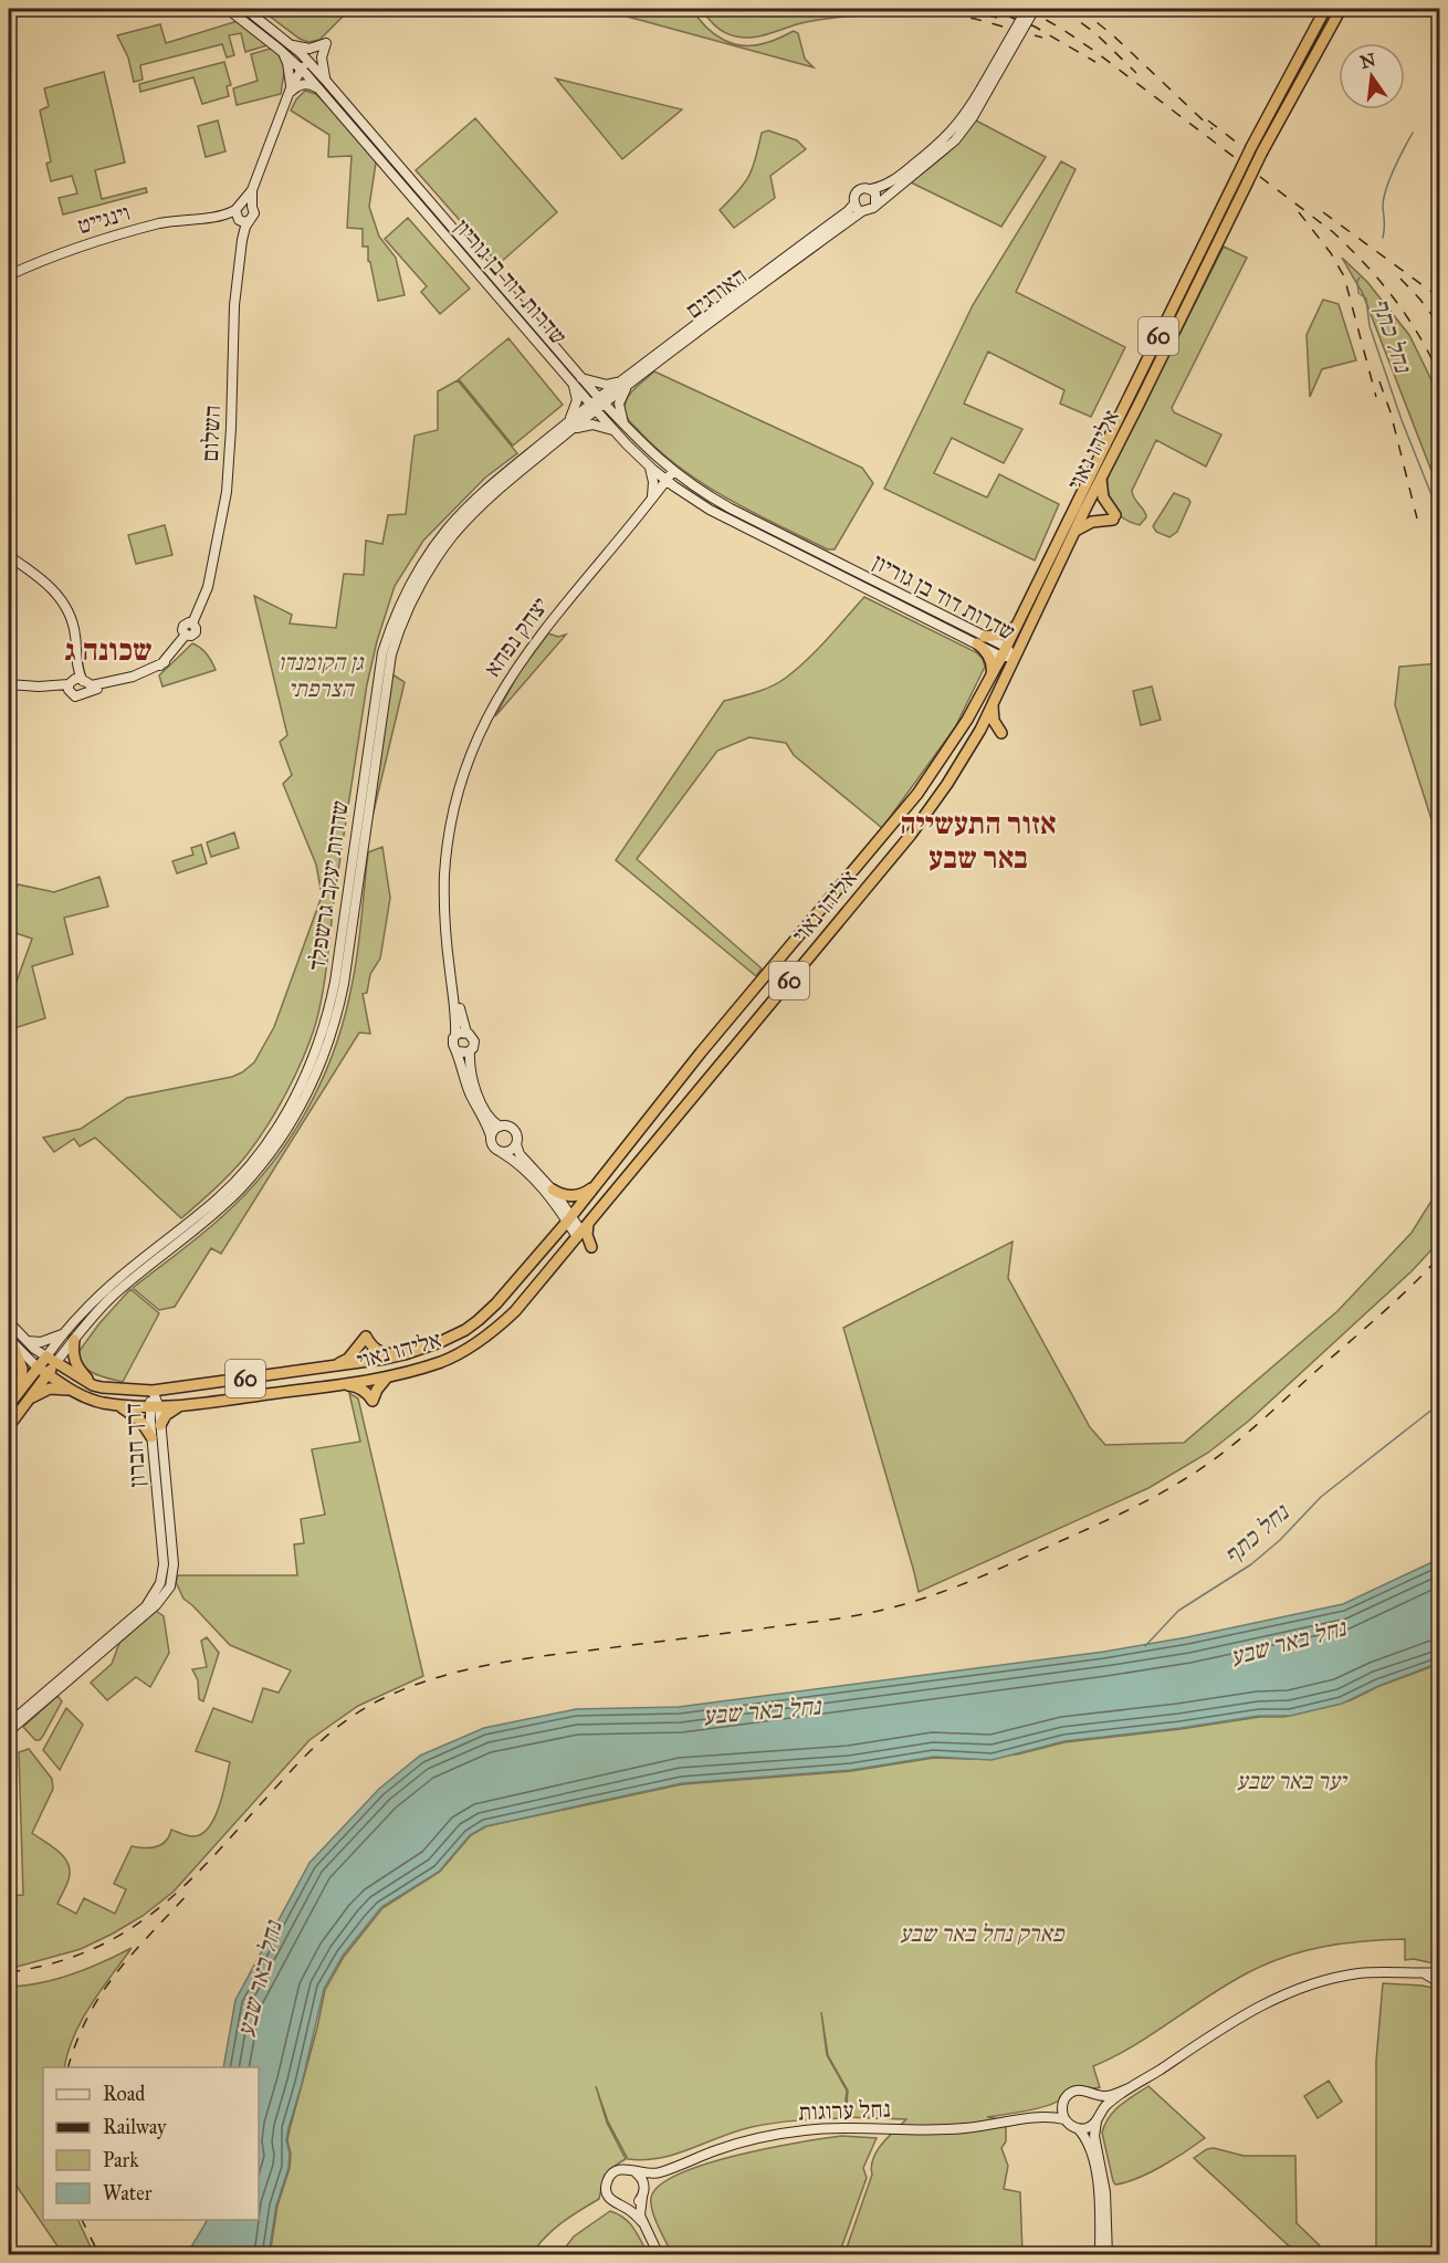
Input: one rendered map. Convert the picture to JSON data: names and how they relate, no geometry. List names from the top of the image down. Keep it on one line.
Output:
{"streets":{"highway":["60","אליהו נאוי"],"street":["וינגייט","שדרות דוד בן גוריון","האורגים","השלום","יצחק נפחא","שדרות יעקב גרשפלד","דרך חברון","נחל ערוגות"]},"crossings":[["וינגייט","השלום"],["שדרות דוד בן גוריון","האורגים"],["שדרות דוד בן גוריון","אליהו נאוי"],["שדרות דוד בן גוריון","יצחק נפחא"],["שדרות דוד בן גוריון","שדרות יעקב גרשפלד"],["האורגים","שדרות יעקב גרשפלד"],["60","אליהו נאוי"],["אליהו נאוי","שדרות יעקב גרשפלד"],["אליהו נאוי","דרך חברון"]],"districts":["שכונה ג","אזור התעשייה באר שבע"],"water":["נחל כתף","נחל באר שבע"],"parks":["גן הקומנדו הצרפתי","יער באר שבע","פארק נחל באר שבע"],"legend":["Road","Railway","Park","Water"],"north":"top"}
